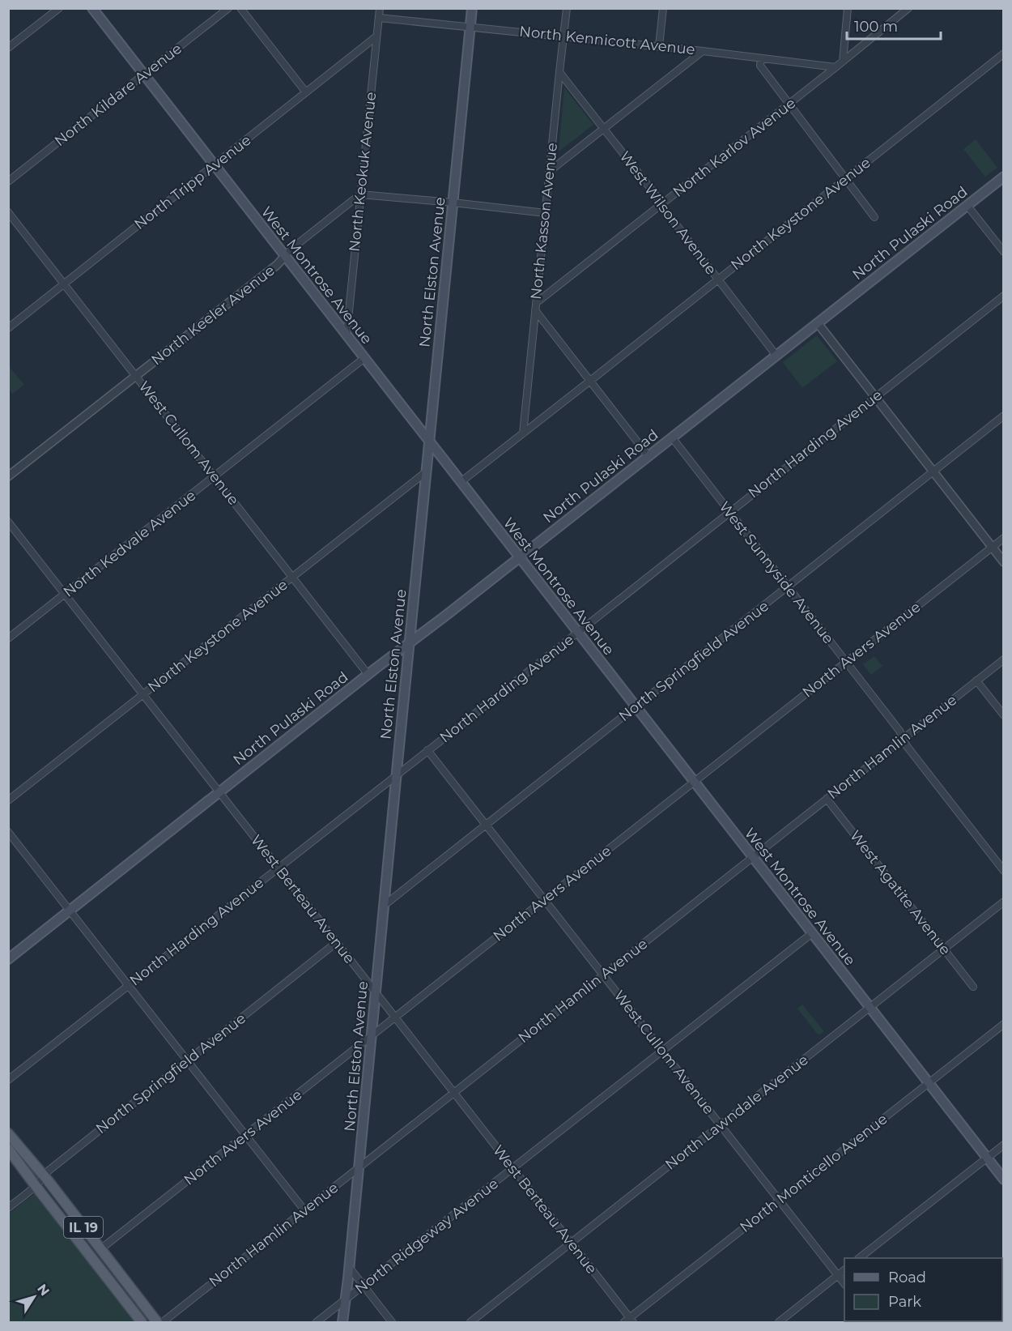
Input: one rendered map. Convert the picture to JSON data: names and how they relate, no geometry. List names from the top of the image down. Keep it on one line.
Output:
{"streets":{"main road":["North Pulaski Road","North Elston Avenue","West Montrose Avenue","IL 19"],"street":["North Kennicott Avenue","North Kildare Avenue","North Karlov Avenue","North Keokuk Avenue","North Tripp Avenue","West Wilson Avenue","North Keystone Avenue","North Kasson Avenue","North Keeler Avenue","West Cullom Avenue","North Harding Avenue","North Kedvale Avenue","West Sunnyside Avenue","North Avers Avenue","North Springfield Avenue","North Hamlin Avenue","West Agatite Avenue","West Berteau Avenue","North Lawndale Avenue","North Monticello Avenue","North Ridgeway Avenue"]},"crossings":[["North Kennicott Avenue","North Karlov Avenue"],["North Kennicott Avenue","North Keokuk Avenue"],["North Kennicott Avenue","North Kasson Avenue"],["North Kennicott Avenue","North Elston Avenue"],["North Kildare Avenue","West Montrose Avenue"],["North Karlov Avenue","West Wilson Avenue"],["North Karlov Avenue","North Kasson Avenue"],["North Keokuk Avenue","North Tripp Avenue"],["North Keokuk Avenue","West Montrose Avenue"],["North Keokuk Avenue","North Keeler Avenue"],["North Tripp Avenue","West Montrose Avenue"],["North Tripp Avenue","West Cullom Avenue"],["West Wilson Avenue","North Keystone Avenue"],["West Wilson Avenue","North Kasson Avenue"],["West Wilson Avenue","North Pulaski Road"],["North Keystone Avenue","North Kasson Avenue"],["North Keystone Avenue","North Elston Avenue"],["North Keystone Avenue","West Montrose Avenue"],["North Keystone Avenue","West Cullom Avenue"],["North Keystone Avenue","West Berteau Avenue"],["North Pulaski Road","North Elston Avenue"],["North Pulaski Road","West Montrose Avenue"],["North Pulaski Road","West Cullom Avenue"],["North Pulaski Road","West Sunnyside Avenue"],["North Pulaski Road","West Berteau Avenue"],["North Elston Avenue","West Montrose Avenue"],["North Elston Avenue","North Harding Avenue"],["North Elston Avenue","North Avers Avenue"],["North Elston Avenue","North Springfield Avenue"],["North Elston Avenue","North Hamlin Avenue"],["North Elston Avenue","West Berteau Avenue"],["North Elston Avenue","North Ridgeway Avenue"],["West Montrose Avenue","North Keeler Avenue"],["West Montrose Avenue","North Harding Avenue"],["West Montrose Avenue","North Kedvale Avenue"],["West Montrose Avenue","North Avers Avenue"],["West Montrose Avenue","North Springfield Avenue"],["West Montrose Avenue","North Hamlin Avenue"],["West Montrose Avenue","North Lawndale Avenue"],["West Montrose Avenue","North Monticello Avenue"],["West Montrose Avenue","North Ridgeway Avenue"],["North Keeler Avenue","West Cullom Avenue"],["West Cullom Avenue","North Harding Avenue"],["West Cullom Avenue","North Kedvale Avenue"],["West Cullom Avenue","North Avers Avenue"],["West Cullom Avenue","North Springfield Avenue"],["West Cullom Avenue","North Hamlin Avenue"],["West Cullom Avenue","North Lawndale Avenue"],["West Cullom Avenue","North Monticello Avenue"],["West Cullom Avenue","North Ridgeway Avenue"],["North Harding Avenue","West Sunnyside Avenue"],["North Harding Avenue","West Berteau Avenue"],["North Kedvale Avenue","West Berteau Avenue"],["West Sunnyside Avenue","North Avers Avenue"],["West Sunnyside Avenue","North Springfield Avenue"],["West Sunnyside Avenue","North Hamlin Avenue"],["North Avers Avenue","West Berteau Avenue"],["North Avers Avenue","IL 19"],["North Springfield Avenue","West Berteau Avenue"],["North Springfield Avenue","IL 19"],["North Hamlin Avenue","West Agatite Avenue"],["North Hamlin Avenue","West Berteau Avenue"],["West Agatite Avenue","North Lawndale Avenue"],["West Berteau Avenue","North Lawndale Avenue"],["West Berteau Avenue","North Monticello Avenue"],["West Berteau Avenue","North Ridgeway Avenue"]],"legend":["Road","Park"],"scale_bar":"100 m","north":"top right"}
